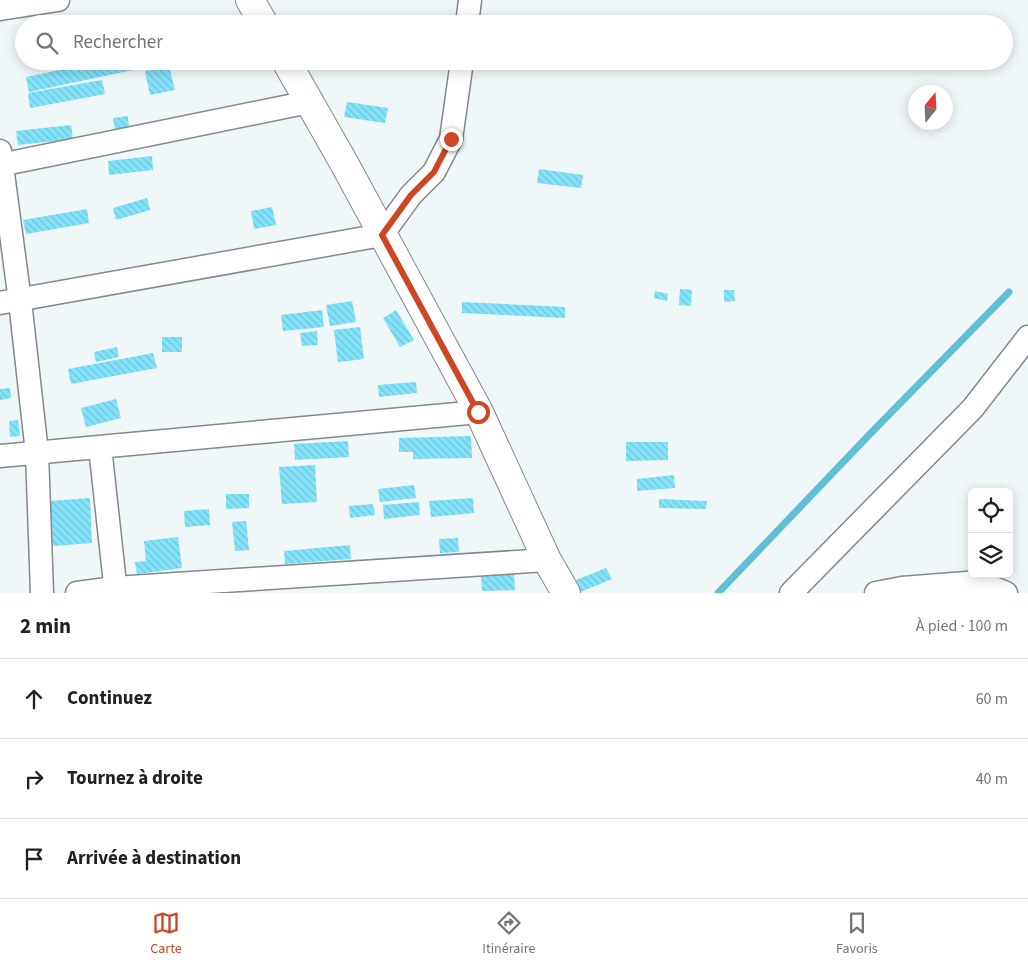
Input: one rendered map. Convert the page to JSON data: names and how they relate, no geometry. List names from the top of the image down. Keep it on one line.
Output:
{"north":"top","page":{"search":"Rechercher","heading":["2 min","À pied · 100 m"],"list":[["Continuez","60 m"],["Tournez à droite","40 m"],"Arrivée à destination"],"nav":["Carte","Itinéraire","Favoris"]}}
